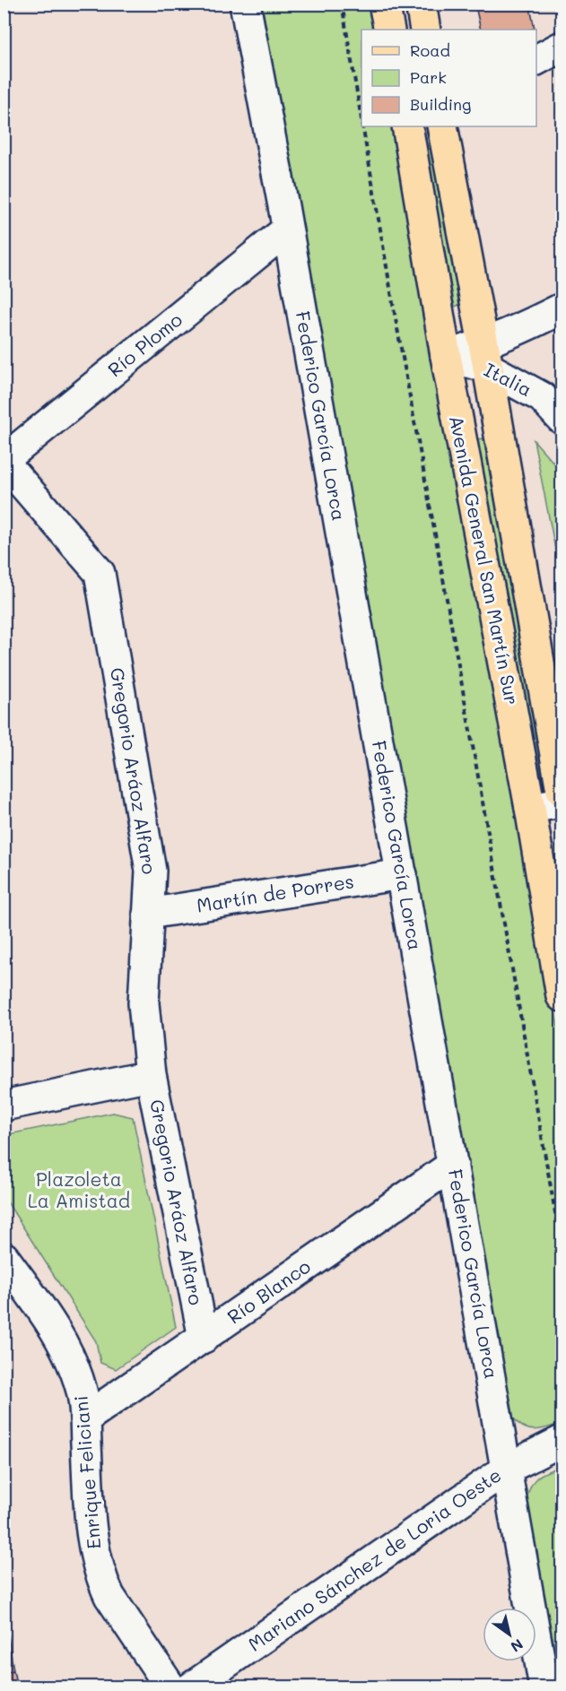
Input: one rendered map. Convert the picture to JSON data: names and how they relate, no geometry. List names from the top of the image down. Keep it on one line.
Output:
{"streets":{"main road":["Avenida General San Martín Sur"],"street":["Río Plomo","Italia","Federico García Lorca","Gregorio Aráoz Alfaro","Martín de Porres","Río Blanco","Enrique Feliciani","Mariano Sánchez de Loria Oeste"]},"crossings":[["Río Plomo","Federico García Lorca"],["Río Plomo","Gregorio Aráoz Alfaro"],["Italia","Avenida General San Martín Sur"],["Federico García Lorca","Martín de Porres"],["Federico García Lorca","Río Blanco"],["Federico García Lorca","Mariano Sánchez de Loria Oeste"],["Gregorio Aráoz Alfaro","Martín de Porres"],["Gregorio Aráoz Alfaro","Río Blanco"],["Río Blanco","Enrique Feliciani"]],"parks":["Plazoleta La Amistad"],"legend":["Road","Park","Building"],"north":"bottom right"}
